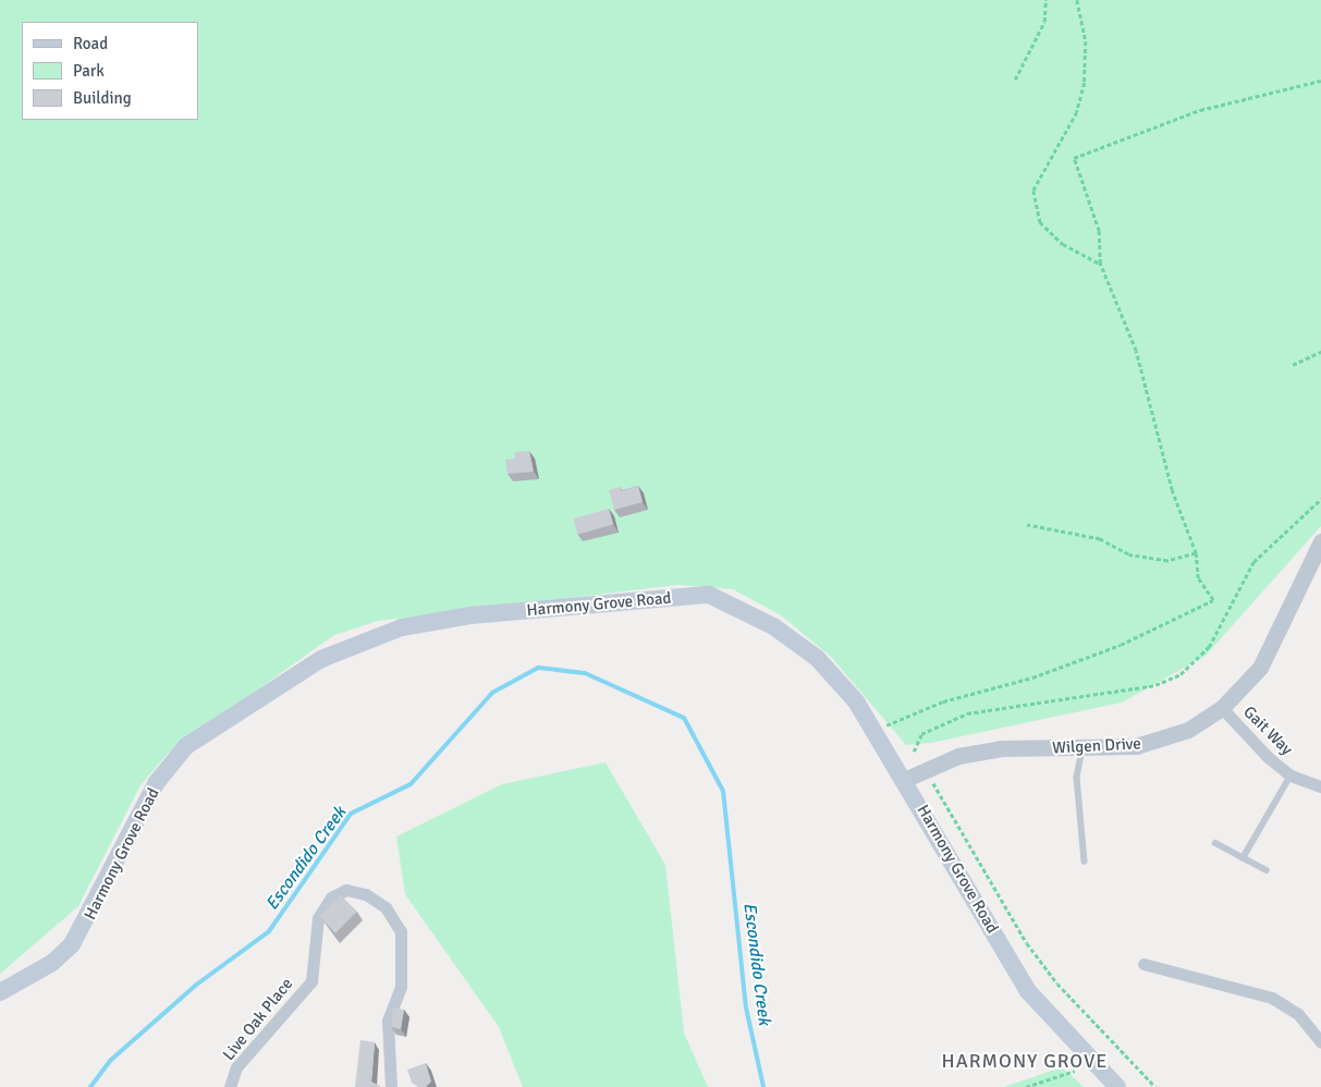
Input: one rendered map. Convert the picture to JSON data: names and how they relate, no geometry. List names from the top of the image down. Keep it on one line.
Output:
{"streets":{"main road":["Harmony Grove Road"],"street":["Gait Way","Wilgen Drive","Live Oak Place"]},"crossings":[["Harmony Grove Road","Wilgen Drive"],["Gait Way","Wilgen Drive"]],"districts":["HARMONY GROVE"],"water":["Escondido Creek"],"legend":["Road","Park","Building"]}
